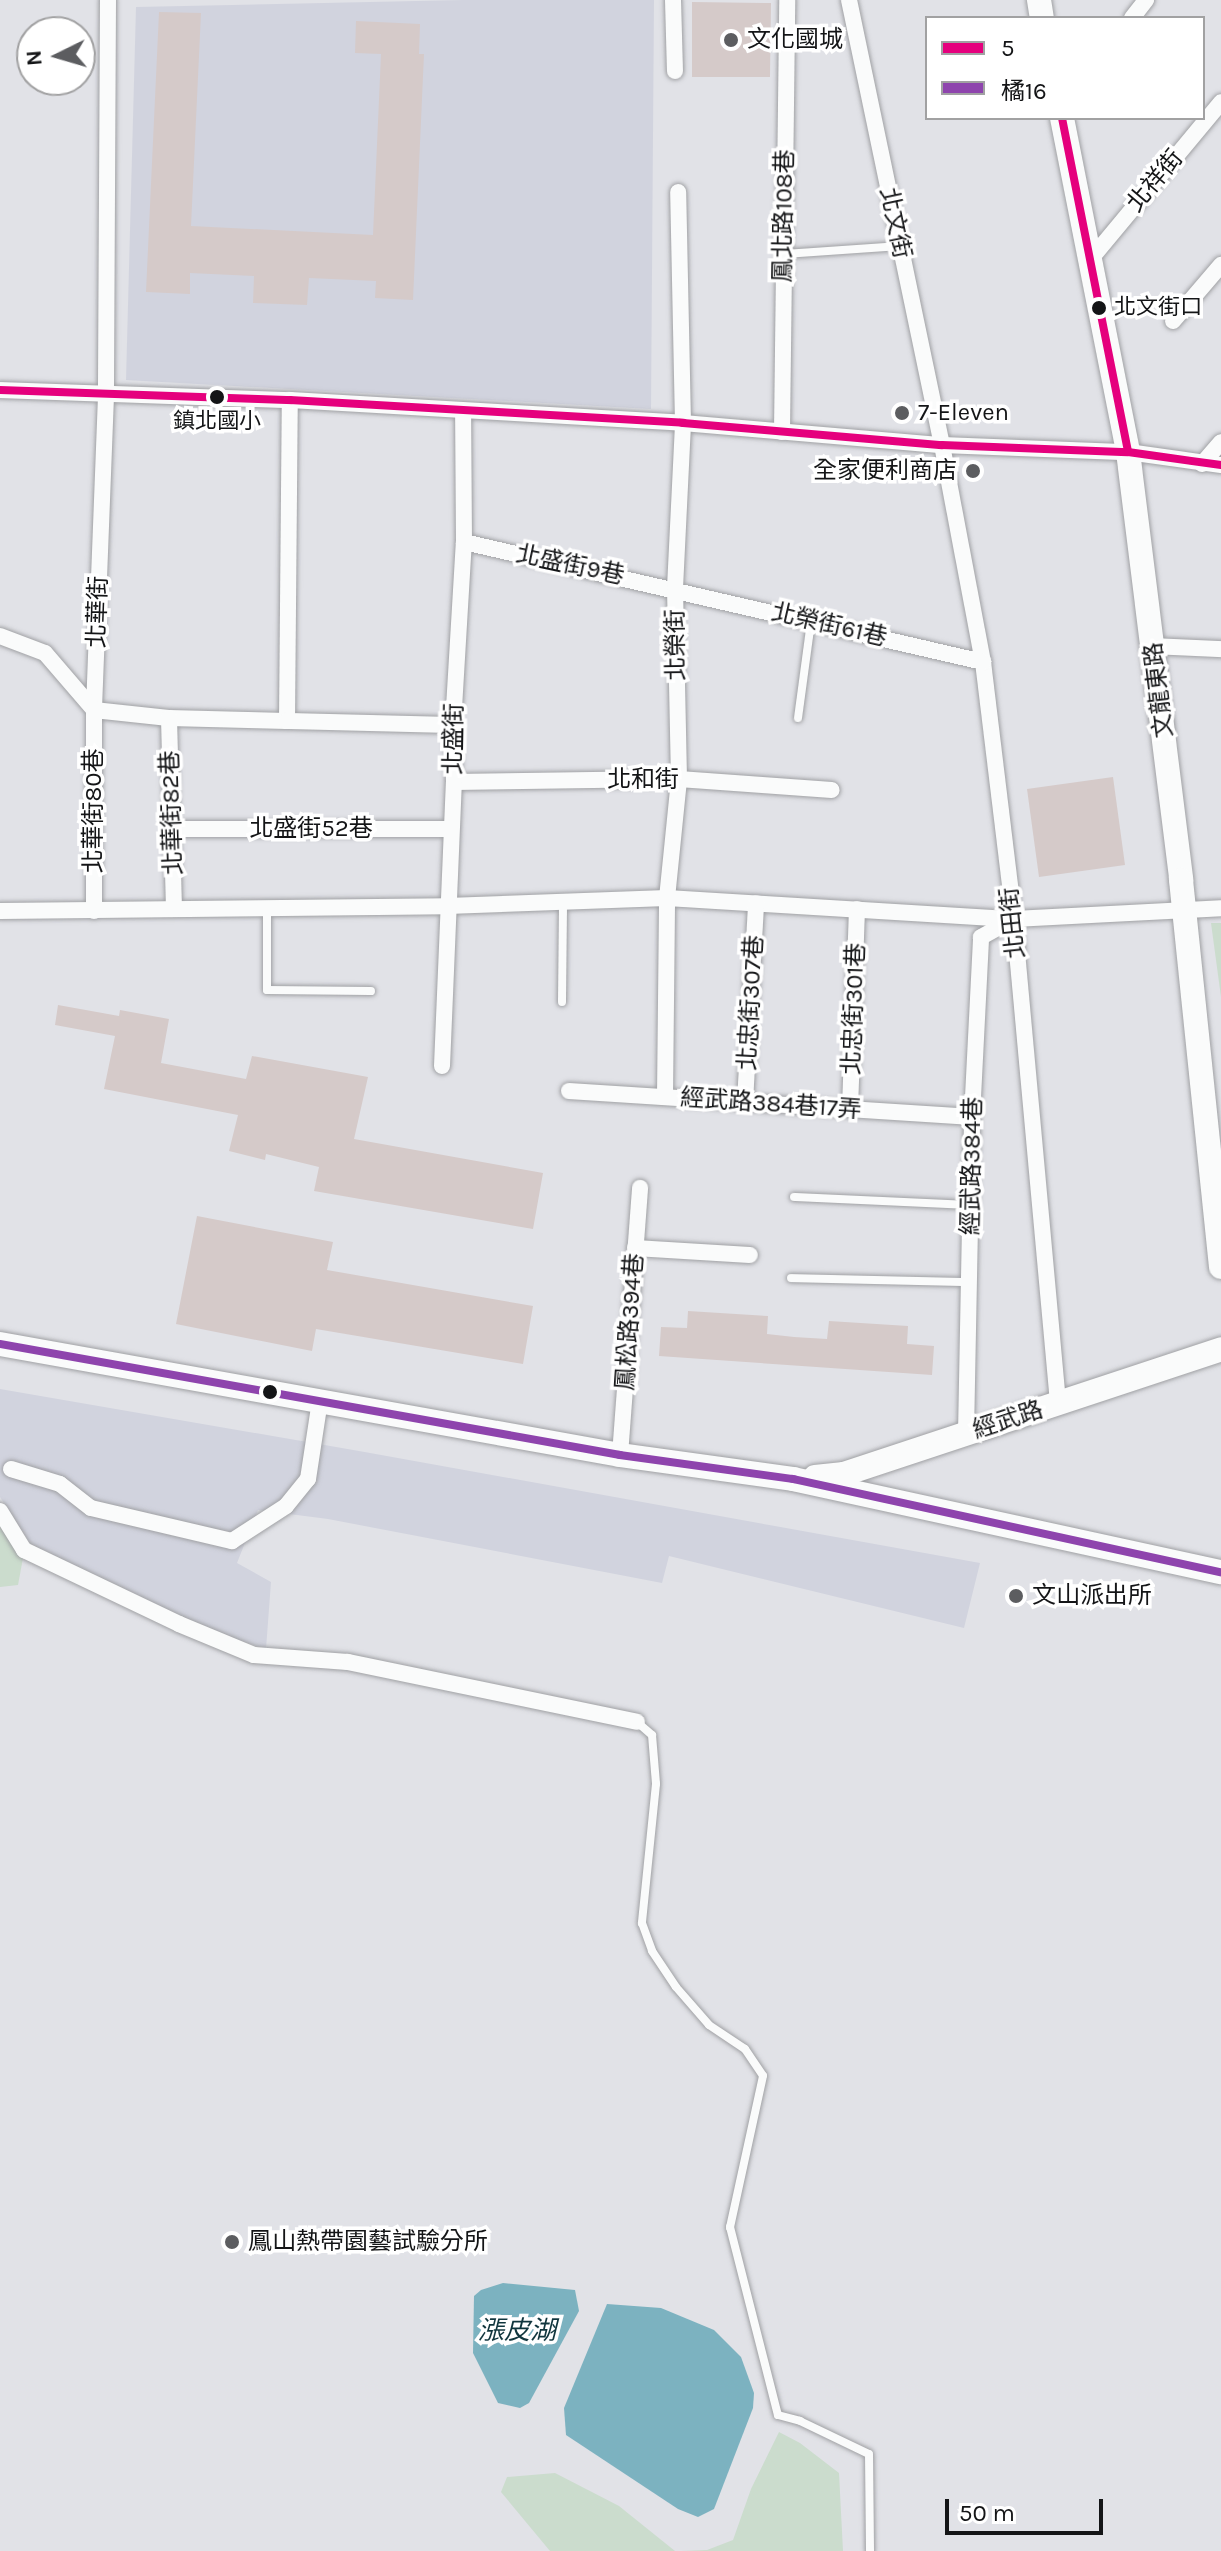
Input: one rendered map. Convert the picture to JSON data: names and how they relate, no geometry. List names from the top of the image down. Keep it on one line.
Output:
{"streets":{"street":["北祥街","鳳北路108巷","北文街","北盛街9巷","北華街","北榮街61巷","北榮街","文龍東路","北盛街","北和街","北華街80巷","北華街82巷","北盛街52巷","北田街","北忠街307巷","北忠街301巷","經武路384巷17弄","經武路384巷","鳳松路394巷","經武路"]},"crossings":[["北祥街","文龍東路"],["北文街","北田街"],["北盛街9巷","北榮街61巷"],["北盛街9巷","北榮街"],["北盛街9巷","北盛街"],["北華街","北華街80巷"],["北榮街61巷","北榮街"],["北榮街61巷","北田街"],["北榮街","北和街"],["北榮街","經武路384巷17弄"],["北盛街","北和街"],["北盛街","北盛街52巷"],["北華街82巷","北盛街52巷"],["北田街","經武路384巷"],["北田街","經武路"],["北忠街307巷","經武路384巷17弄"],["北忠街301巷","經武路384巷17弄"],["經武路384巷17弄","經武路384巷"],["經武路384巷","經武路"]],"water":["漲皮湖"],"places":["文化國城","北文街口","鎮北國小","7-Eleven","全家便利商店","文山派出所","鳳山熱帶園藝試驗分所"],"lines":["transit line 5","transit line 橘16"],"legend":["5","橘16"],"scale_bar":"50 m","north":"left"}
